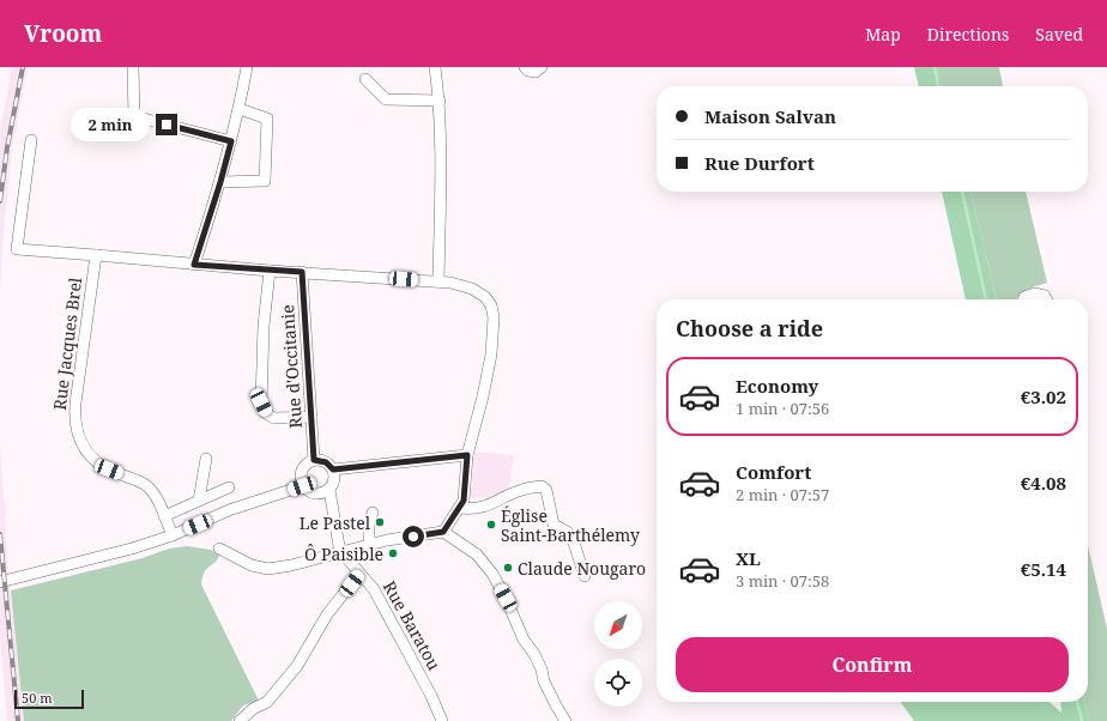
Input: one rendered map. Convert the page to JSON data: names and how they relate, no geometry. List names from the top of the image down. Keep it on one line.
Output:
{"streets":{"street":["Rue Jacques Brel","Rue d'Occitanie","Rue Baratou"]},"places":["Le Pastel","Église Saint-Barthélemy","Ô Paisible","Claude Nougaro"],"scale_bar":"50 m","north":"bottom left","page":{"header":"Vroom","nav":["Map","Directions","Saved"],"banner":["Maison Salvan","Rue Durfort"],"bubble":"2 min","heading":"Choose a ride","list":[{"name":"Economy","note":"1 min · 07:56","value":"€3.02"},{"name":"Comfort","note":"2 min · 07:57","value":"€4.08"},{"name":"XL","note":"3 min · 07:58","value":"€5.14"}],"buttons":"Confirm","scale":"50 m"}}
